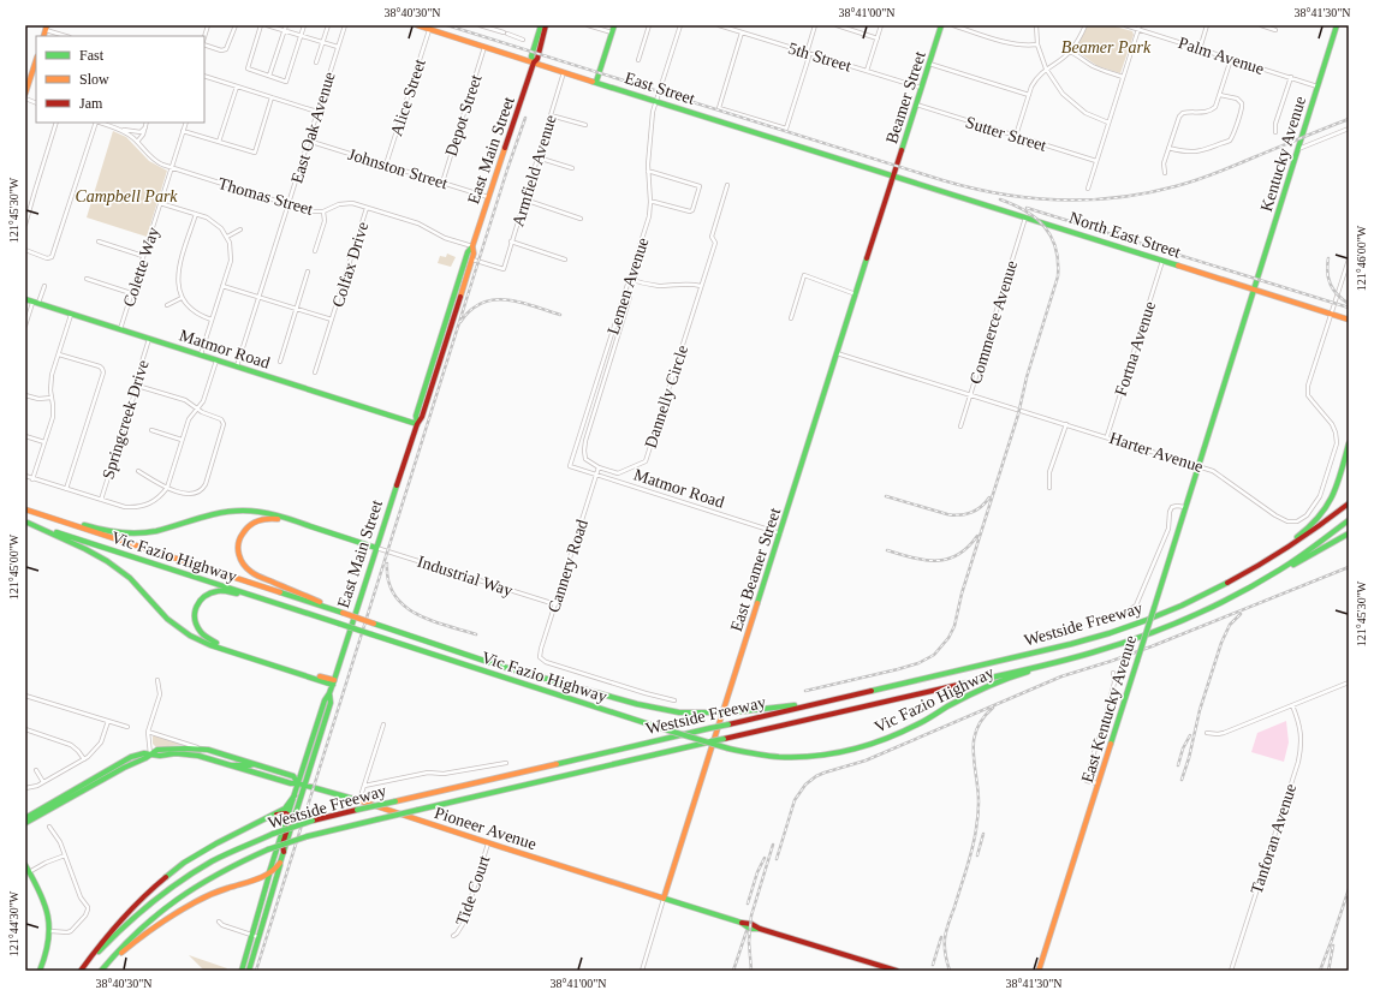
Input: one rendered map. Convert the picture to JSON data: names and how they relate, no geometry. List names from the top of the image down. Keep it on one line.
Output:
{"streets":{"main road":["East Street","Beamer Street","East Main Street","Kentucky Avenue","North East Street","Matmor Road","Vic Fazio Highway","East Beamer Street","Westside Freeway","East Kentucky Avenue","Pioneer Avenue"],"street":["Palm Avenue","5th Street","Alice Street","Depot Street","East Oak Avenue","Sutter Street","Johnston Street","Armfield Avenue","Thomas Street","Colfax Drive","Colette Way","Lemen Avenue","Commerce Avenue","Fortna Avenue","Dannelly Circle","Springcreek Drive","Harter Avenue","Cannery Road","Industrial Way","Tanforan Avenue","Tide Court"]},"crossings":[["Palm Avenue","Kentucky Avenue"],["5th Street","Beamer Street"],["East Street","Alice Street"],["East Street","Beamer Street"],["East Street","Depot Street"],["East Street","East Main Street"],["East Street","Armfield Avenue"],["East Street","North East Street"],["East Street","Lemen Avenue"],["East Street","East Beamer Street"],["Alice Street","Johnston Street"],["Beamer Street","Sutter Street"],["Beamer Street","North East Street"],["Beamer Street","East Beamer Street"],["Depot Street","Johnston Street"],["East Oak Avenue","Johnston Street"],["East Oak Avenue","Thomas Street"],["East Oak Avenue","Matmor Road"],["East Main Street","Johnston Street"],["East Main Street","Armfield Avenue"],["East Main Street","Thomas Street"],["East Main Street","Matmor Road"],["East Main Street","Industrial Way"],["East Main Street","Pioneer Avenue"],["Kentucky Avenue","North East Street"],["Kentucky Avenue","East Kentucky Avenue"],["Thomas Street","Colfax Drive"],["Thomas Street","Colette Way"],["North East Street","Commerce Avenue"],["North East Street","Fortna Avenue"],["North East Street","Harter Avenue"],["North East Street","East Beamer Street"],["North East Street","East Kentucky Avenue"],["Colette Way","Matmor Road"],["Lemen Avenue","Matmor Road"],["Commerce Avenue","Harter Avenue"],["Matmor Road","Springcreek Drive"],["Matmor Road","Cannery Road"],["Matmor Road","East Beamer Street"],["Fortna Avenue","Harter Avenue"],["Dannelly Circle","Cannery Road"],["Harter Avenue","East Beamer Street"],["Harter Avenue","East Kentucky Avenue"],["Vic Fazio Highway","Westside Freeway"],["Cannery Road","Industrial Way"],["East Beamer Street","Pioneer Avenue"],["Pioneer Avenue","Tide Court"]],"parks":["Beamer Park","Campbell Park"],"legend":["Fast","Slow","Jam"],"coordinates":["38°40'30\"N","38°41'00\"N","38°41'30\"N","121°45'30\"W","121°46'00\"W","121°45'00\"W","121°44'30\"W"]}
